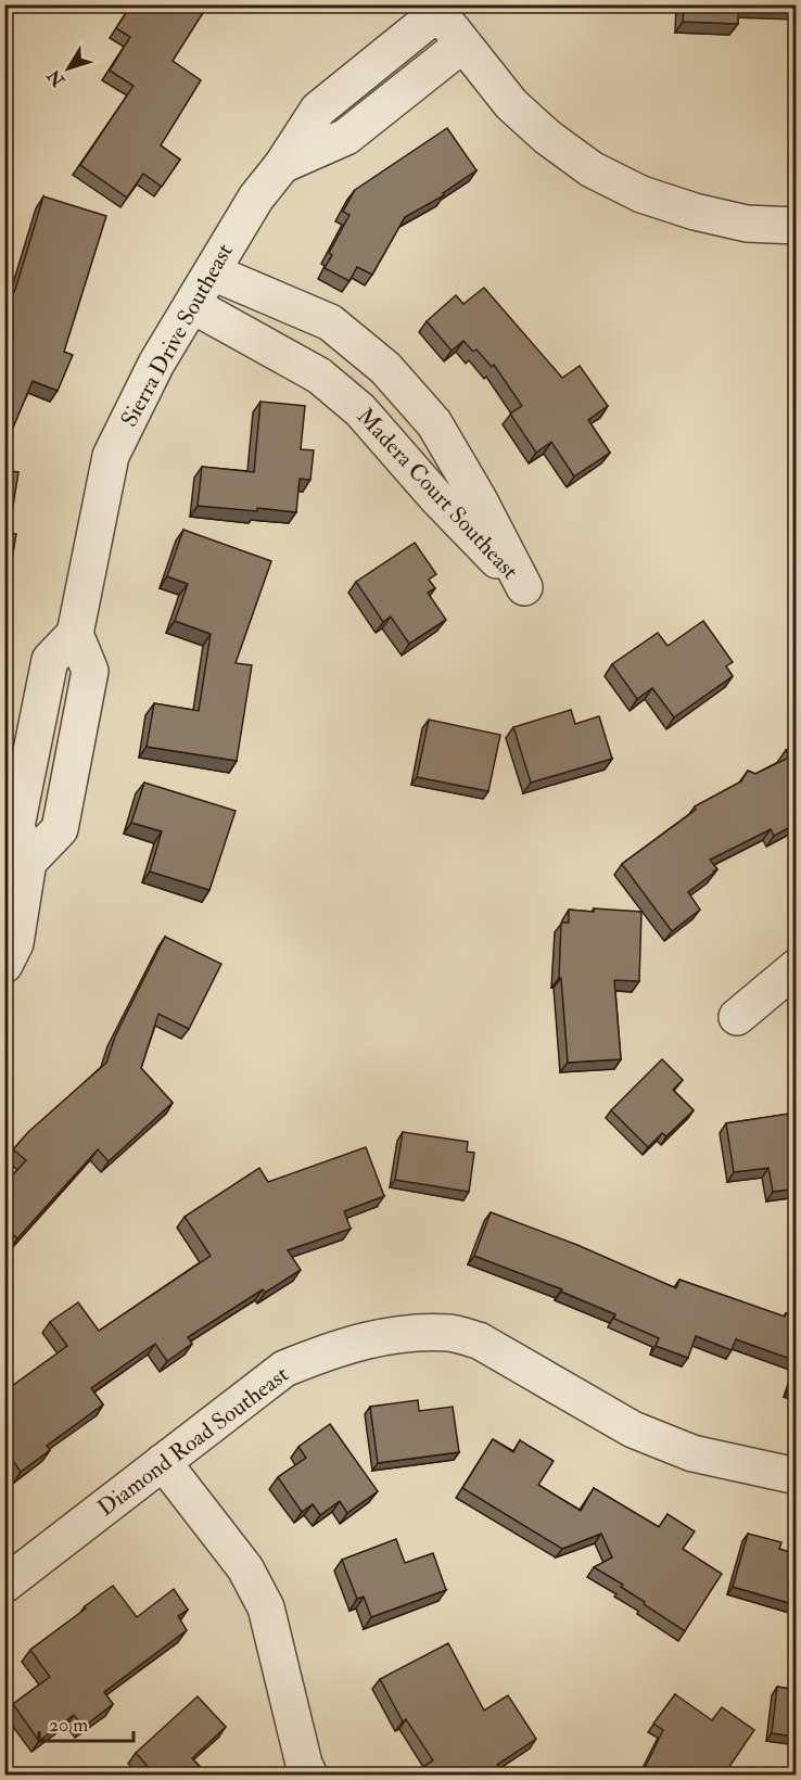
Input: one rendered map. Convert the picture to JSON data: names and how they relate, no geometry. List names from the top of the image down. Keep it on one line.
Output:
{"streets":{"street":["Sierra Drive Southeast","Madera Court Southeast","Diamond Road Southeast"]},"crossings":[["Sierra Drive Southeast","Madera Court Southeast"]],"scale_bar":"20 m","north":"bottom left"}
